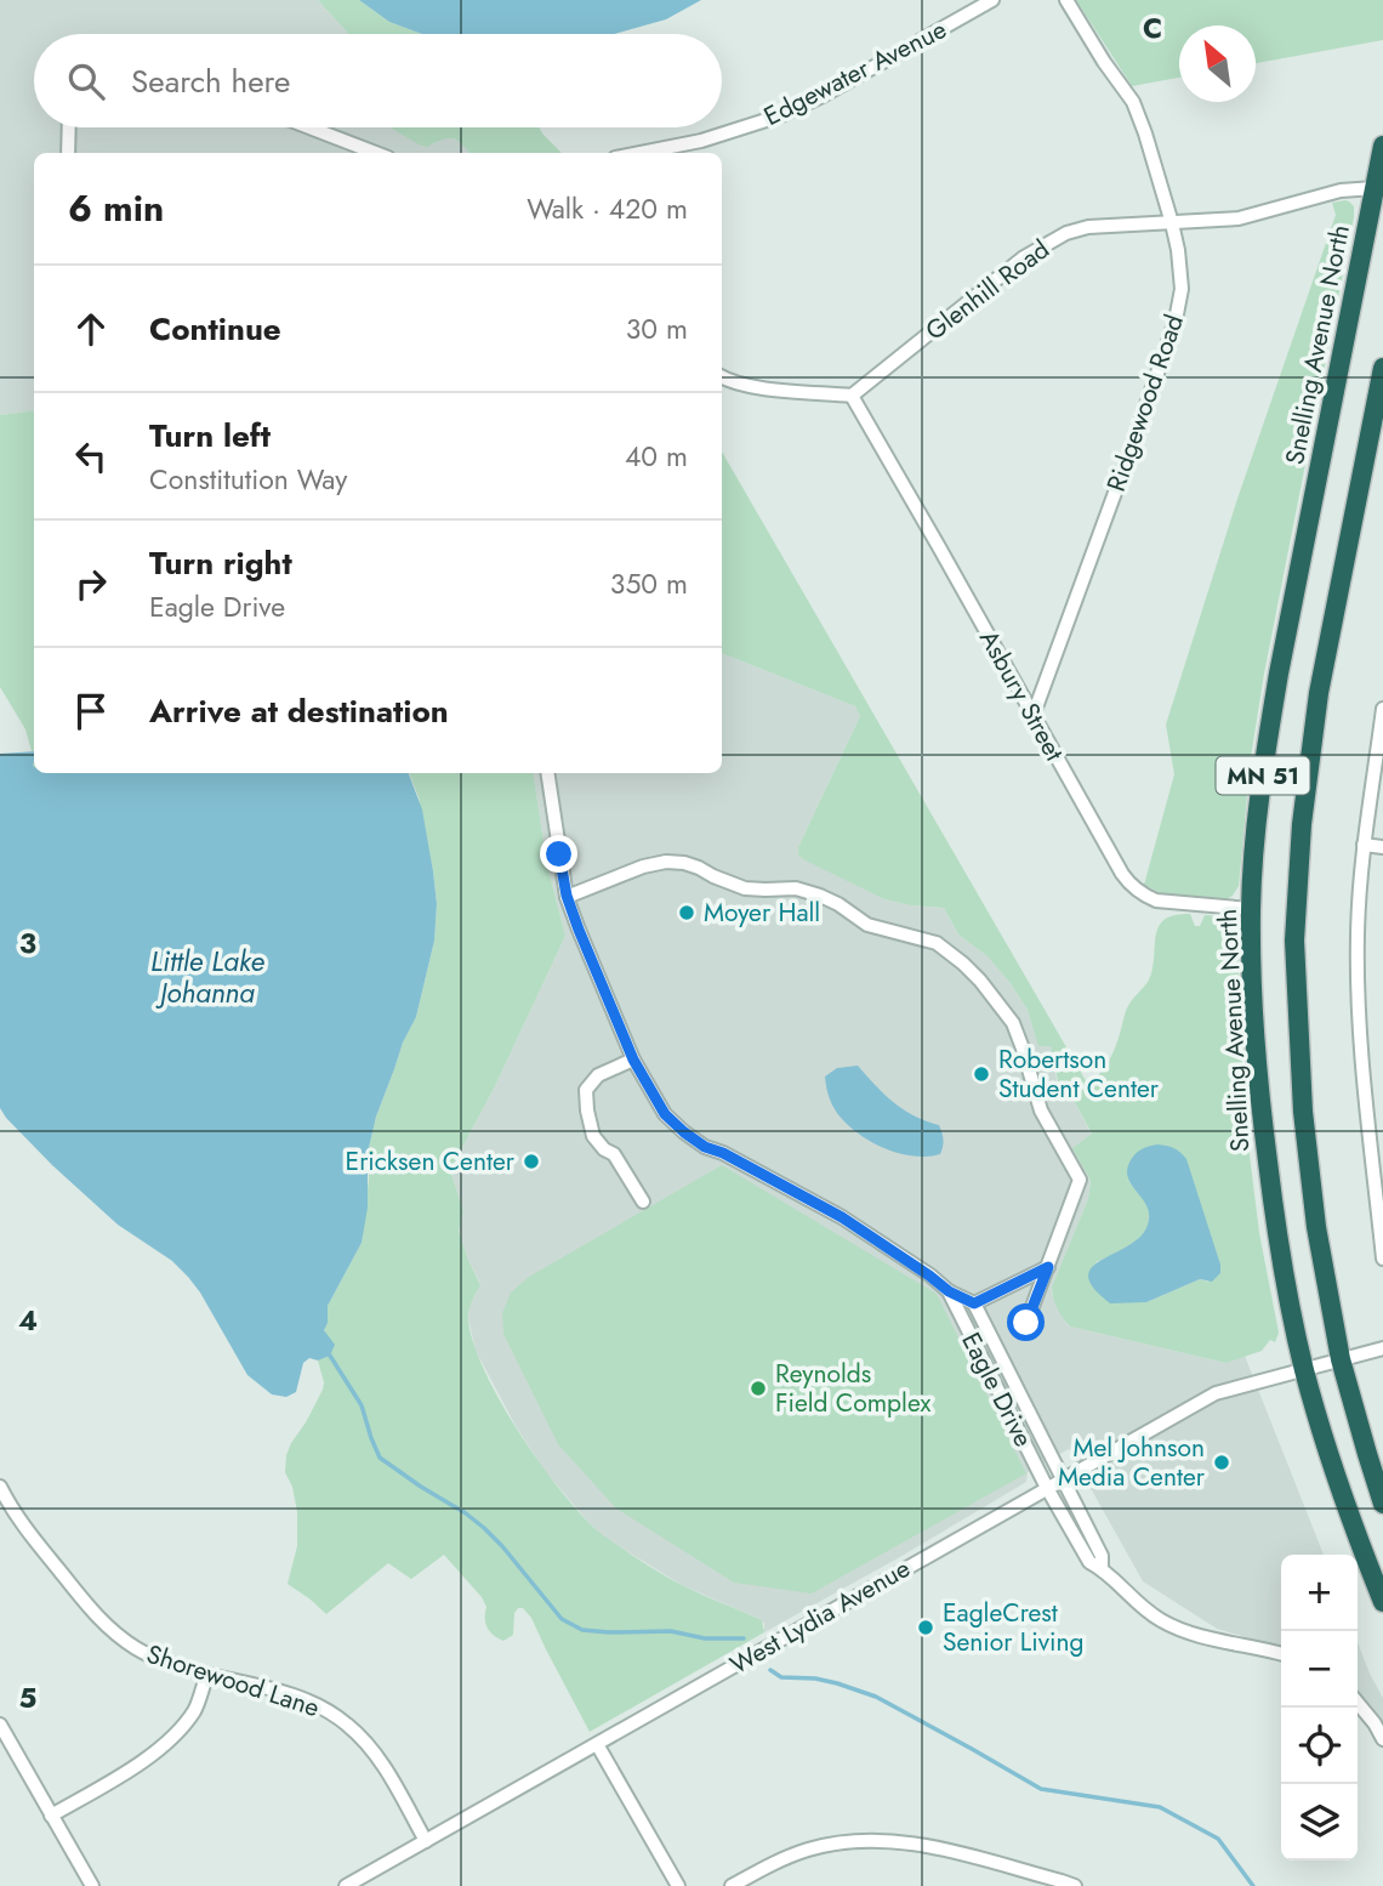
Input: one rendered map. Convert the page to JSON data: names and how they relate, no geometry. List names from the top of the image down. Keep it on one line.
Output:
{"streets":{"highway":["Snelling Avenue North","MN 51"],"street":["Edgewater Avenue","Glenhill Road","Ridgewood Road","Asbury Street","Eagle Drive","West Lydia Avenue","Shorewood Lane"]},"crossings":[["Glenhill Road","Snelling Avenue North"],["Glenhill Road","Ridgewood Road"],["Glenhill Road","Asbury Street"],["Snelling Avenue North","Asbury Street"],["Snelling Avenue North","West Lydia Avenue"],["Ridgewood Road","Asbury Street"],["MN 51","West Lydia Avenue"],["Eagle Drive","West Lydia Avenue"],["West Lydia Avenue","Shorewood Lane"]],"water":["Little Lake Johanna"],"places":["Moyer Hall","Robertson Student Center","Ericksen Center","Reynolds Field Complex","Mel Johnson Media Center","EagleCrest Senior Living"],"north":"top left","page":{"search":"Search here","heading":["6 min","Walk · 420 m"],"list":[["Continue","30 m"],["Turn left","Constitution Way","40 m"],["Turn right","Eagle Drive","350 m"],"Arrive at destination"],"map_buttons":["+","−"]},"grid":{"columns":["C"],"rows":["3","4","5"]}}
